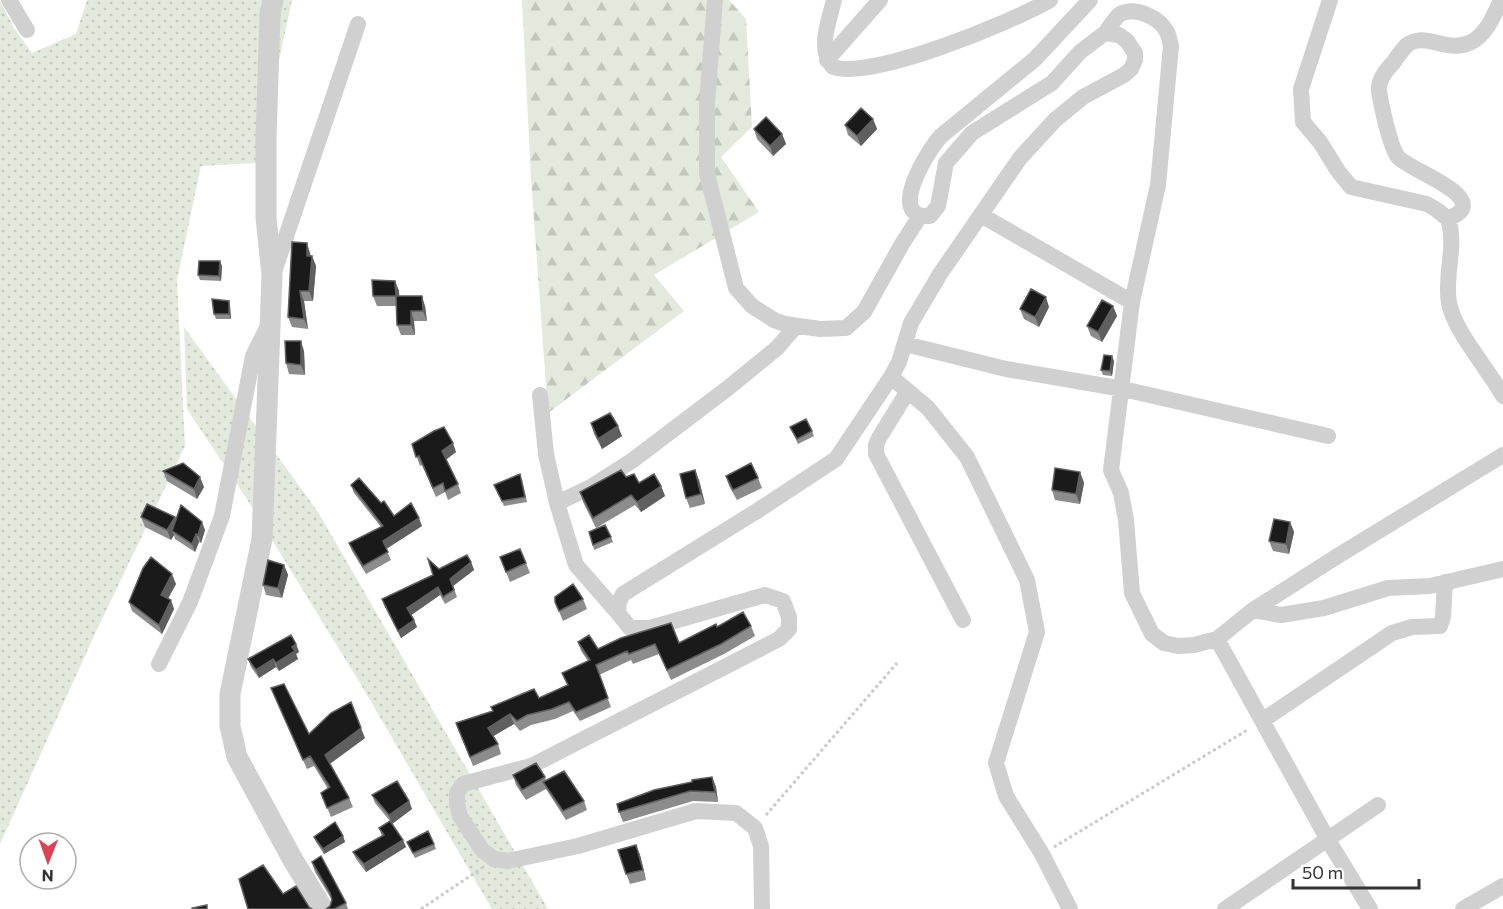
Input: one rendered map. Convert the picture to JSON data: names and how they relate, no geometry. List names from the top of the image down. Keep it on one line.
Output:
{"scale_bar":"50 m","north":"bottom"}
